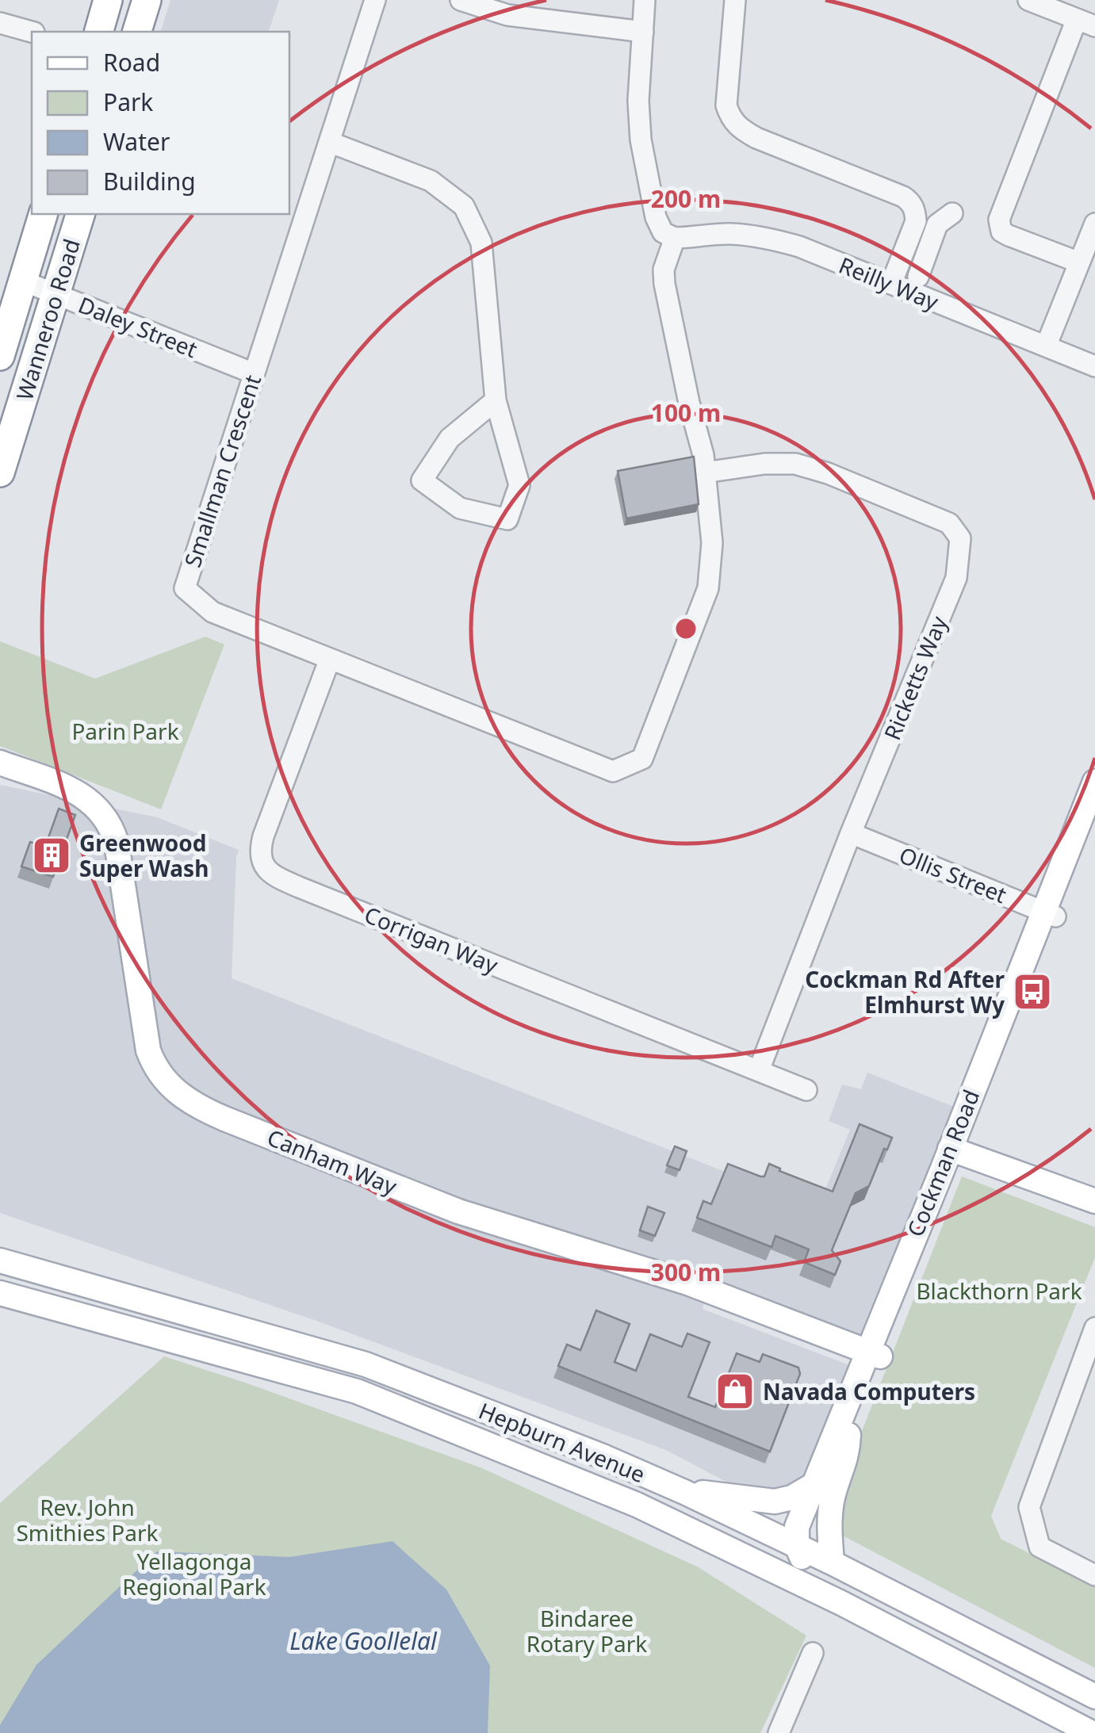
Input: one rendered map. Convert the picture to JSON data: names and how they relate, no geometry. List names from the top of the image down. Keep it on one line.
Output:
{"streets":{"highway":["Wanneroo Road"],"main road":["Canham Way","Cockman Road","Hepburn Avenue"],"street":["Reilly Way","Daley Street","Smallman Crescent","Ricketts Way","Ollis Street","Corrigan Way"]},"crossings":[["Wanneroo Road","Daley Street"],["Daley Street","Smallman Crescent"],["Smallman Crescent","Ricketts Way"],["Smallman Crescent","Corrigan Way"],["Ricketts Way","Ollis Street"],["Ricketts Way","Corrigan Way"],["Ollis Street","Cockman Road"],["Canham Way","Cockman Road"],["Cockman Road","Hepburn Avenue"]],"water":["Lake Goollelal"],"parks":["Parin Park","Blackthorn Park","Rev. John Smithies Park","Yellagonga Regional Park","Bindaree Rotary Park"],"places":{"building":["Greenwood Super Wash"],"bus stop":["Cockman Rd After Elmhurst Wy"],"shop":["Navada Computers"]},"legend":["Road","Park","Water","Building"],"rings":["200 m","100 m","300 m"]}
